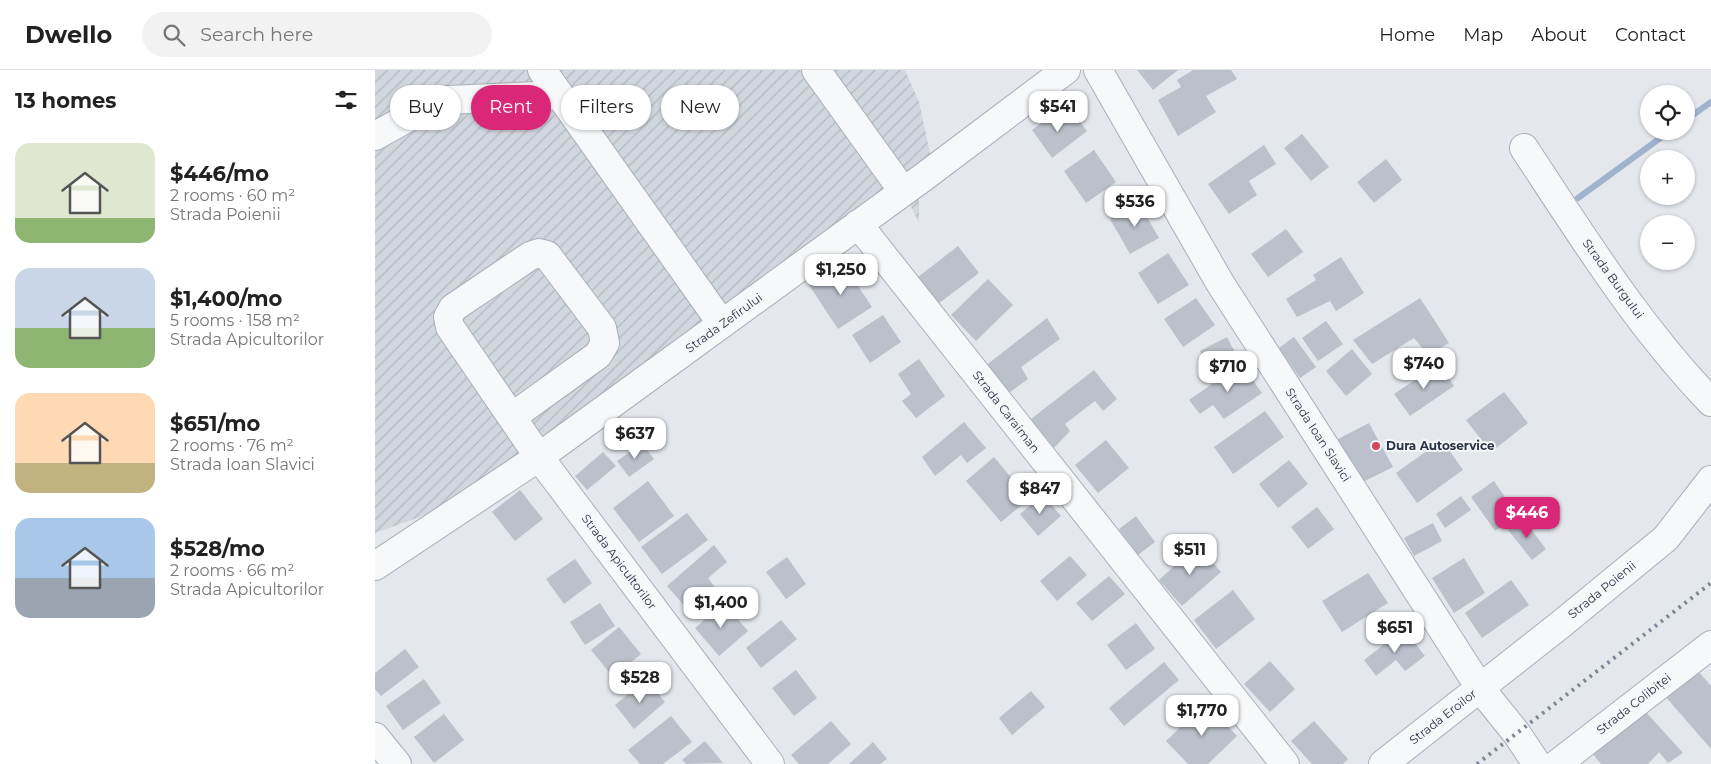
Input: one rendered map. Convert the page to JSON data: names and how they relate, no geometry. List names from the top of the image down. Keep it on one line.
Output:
{"streets":{"street":["Strada Burgului","Strada Zefirului","Strada Caraiman","Strada Ioan Slavici","Strada Apicultorilor","Strada Poienii","Strada Colibiței","Strada Eroilor"]},"crossings":[["Strada Zefirului","Strada Caraiman"],["Strada Zefirului","Strada Apicultorilor"],["Strada Ioan Slavici","Strada Poienii"],["Strada Ioan Slavici","Strada Eroilor"],["Strada Poienii","Strada Eroilor"]],"places":["Dura Autoservice"],"page":{"header":"Dwello","search":"Search here","nav":["Home","Map","About","Contact"],"heading":"13 homes","map_buttons":["+","−"],"chip":["Buy","Rent","Filters","New"],"price":["$541","$536","$1,250","$740","$710","$637","$847","$446","$511","$1,400","$651","$528","$1,770"],"list":[{"name":"$446/mo","note":"2 rooms · 60 m² · Strada Poienii"},{"name":"$1,400/mo","note":"5 rooms · 158 m² · Strada Apicultorilor"},{"name":"$651/mo","note":"2 rooms · 76 m² · Strada Ioan Slavici"},{"name":"$528/mo","note":"2 rooms · 66 m² · Strada Apicultorilor"}]}}
